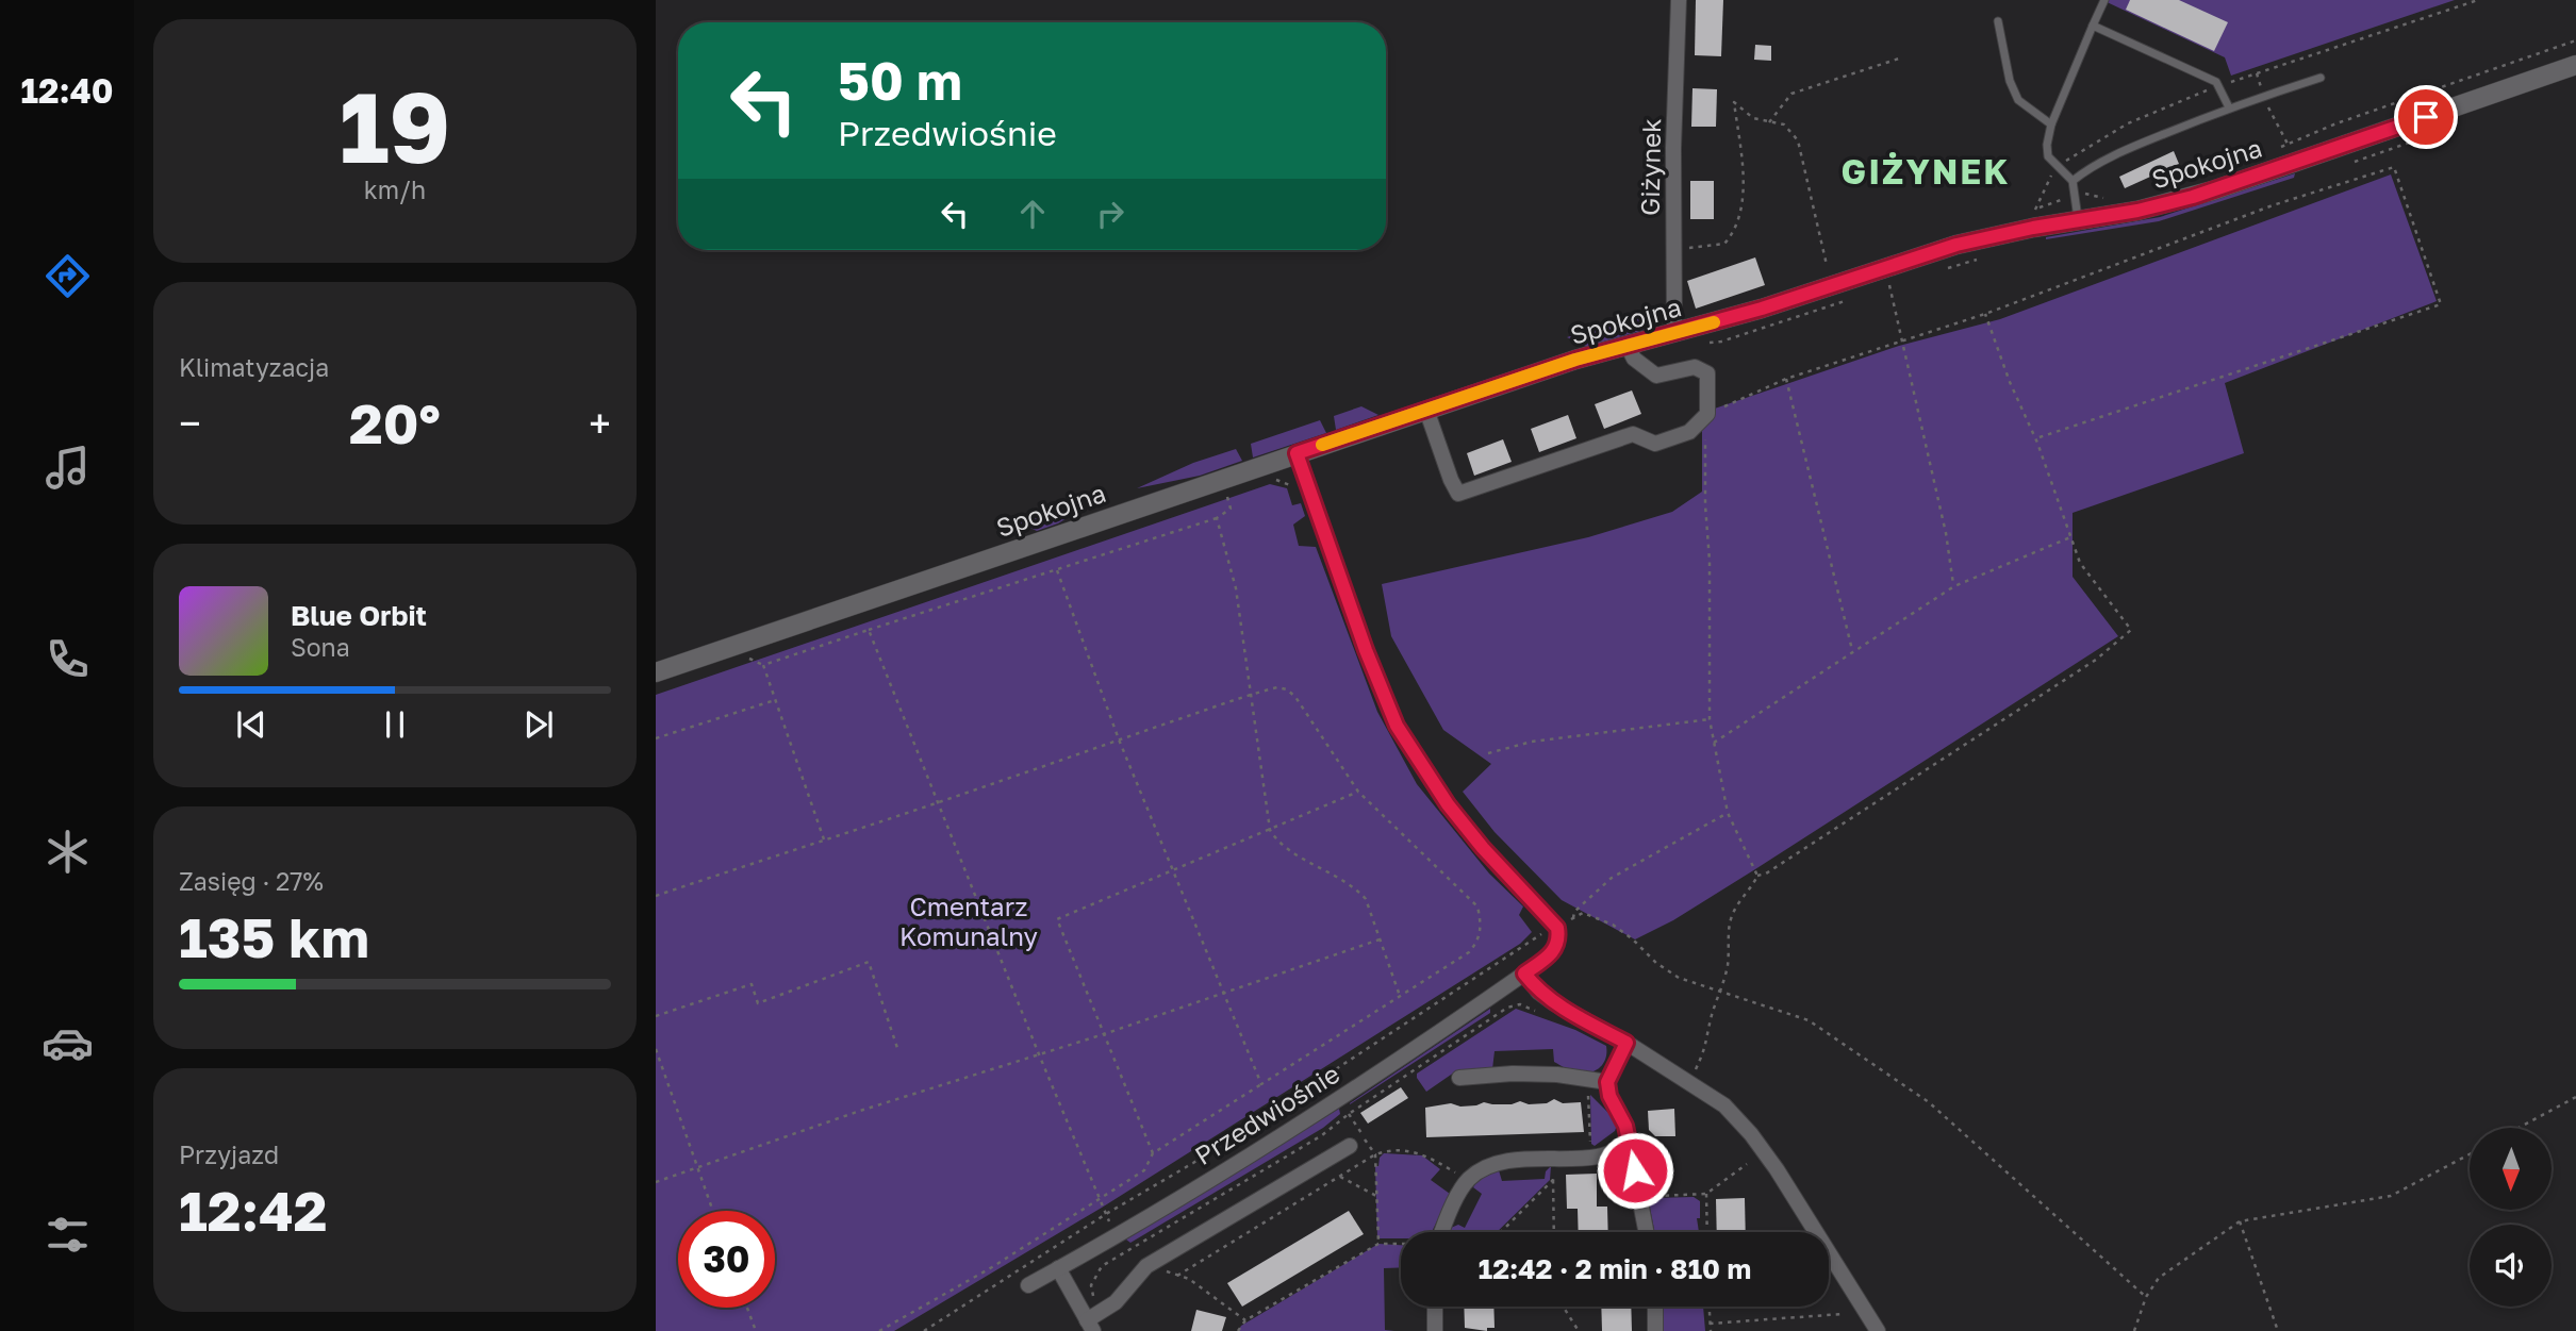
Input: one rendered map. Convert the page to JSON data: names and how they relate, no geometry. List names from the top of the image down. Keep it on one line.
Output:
{"streets":{"street":["Spokojna","Giżynek","Przedwiośnie"]},"crossings":[["Spokojna","Giżynek"]],"districts":["GIŻYNEK"],"parks":["Cmentarz Komunalny"],"north":"bottom","page":{"tabs":"12:40","tile":[["19","km/h"],"Klimatyzacja",["Zasięg · 27%","135 km"],["Przyjazd","12:42"]],"turn":["50 m","Przedwiośnie"],"heat":["−","20°","+"],"song":["Blue Orbit","Sona"],"limit":"30","trip":"12:42 · 2 min · 810 m"}}
